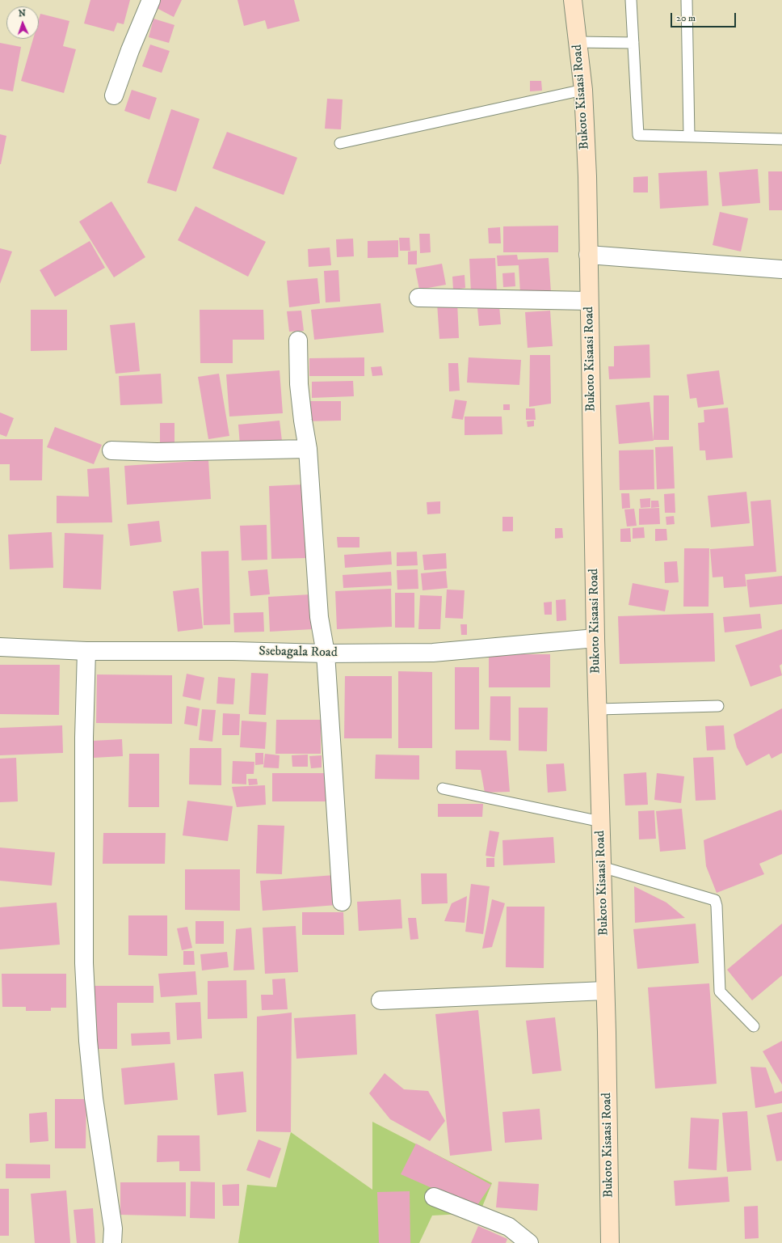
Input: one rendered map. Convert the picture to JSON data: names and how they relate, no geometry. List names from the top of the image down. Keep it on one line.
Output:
{"streets":{"main road":["Bukoto Kisaasi Road"],"street":["Ssebagala Road"]},"crossings":[["Bukoto Kisaasi Road","Ssebagala Road"]],"scale_bar":"20 m","north":"top"}
